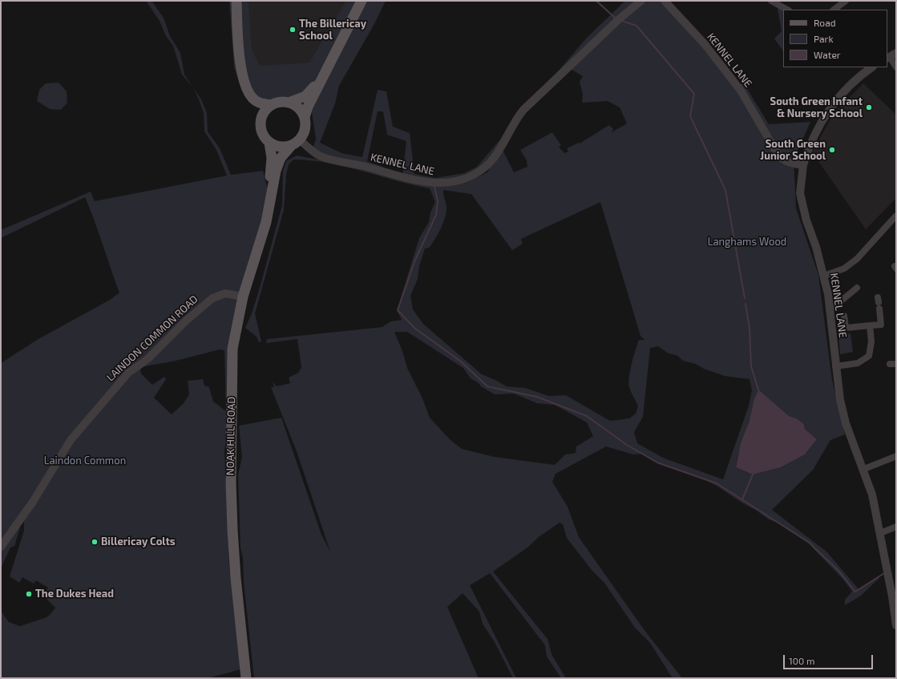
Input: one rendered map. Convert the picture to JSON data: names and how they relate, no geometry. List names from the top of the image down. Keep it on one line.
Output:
{"streets":{"main road":["NOAK HILL ROAD"],"street":["KENNEL LANE","LAINDON COMMON ROAD"]},"crossings":[["KENNEL LANE","NOAK HILL ROAD"],["LAINDON COMMON ROAD","NOAK HILL ROAD"]],"parks":["Langhams Wood","Laindon Common"],"places":["The Billericay School","South Green Infant & Nursery School","South Green Junior School","Billericay Colts","The Dukes Head"],"legend":["Road","Park","Water"],"scale_bar":"100 m"}
